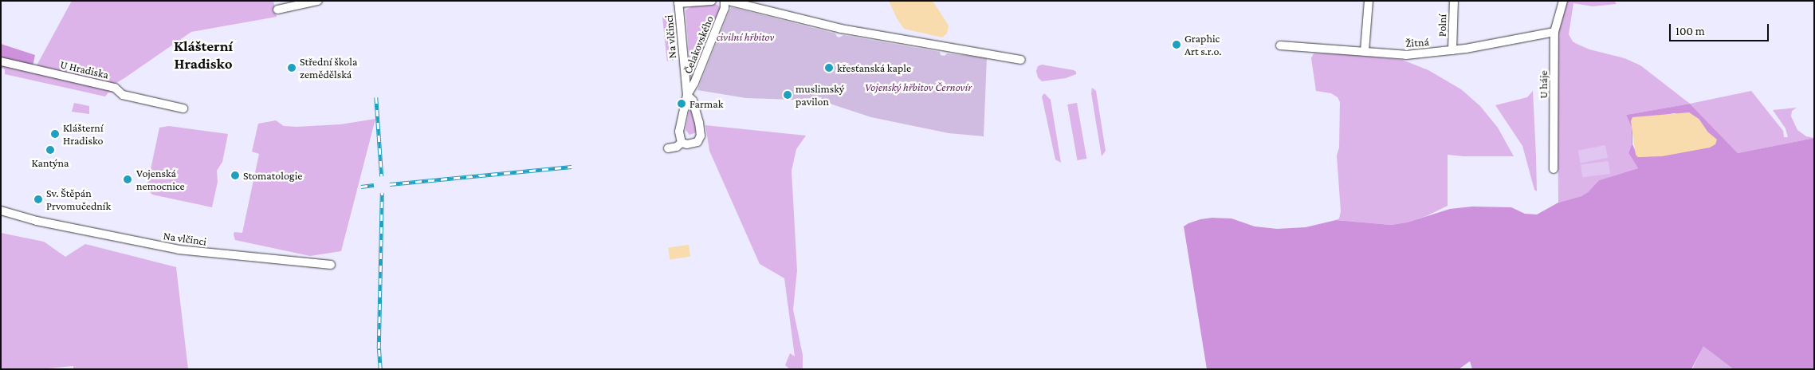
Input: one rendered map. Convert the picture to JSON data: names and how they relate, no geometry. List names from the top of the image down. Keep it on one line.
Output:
{"streets":{"street":["Polní","Na vlčinci","Žitná","Čelakovského","U Hradiska","U háje"]},"crossings":[["Polní","Žitná"],["Na vlčinci","Čelakovského"],["Žitná","U háje"]],"districts":["Klášterní Hradisko"],"parks":["civilní hřbitov","Vojenský hřbitov Černovír"],"places":["Graphic Art s.r.o.","Střední škola zemědělská","křesťanská kaple","muslimský pavilon","Farmak","Klášterní Hradisko","Kantýna","Stomatologie","Vojenská nemocnice","Sv. Štěpán Prvomučedník"],"scale_bar":"100 m"}
